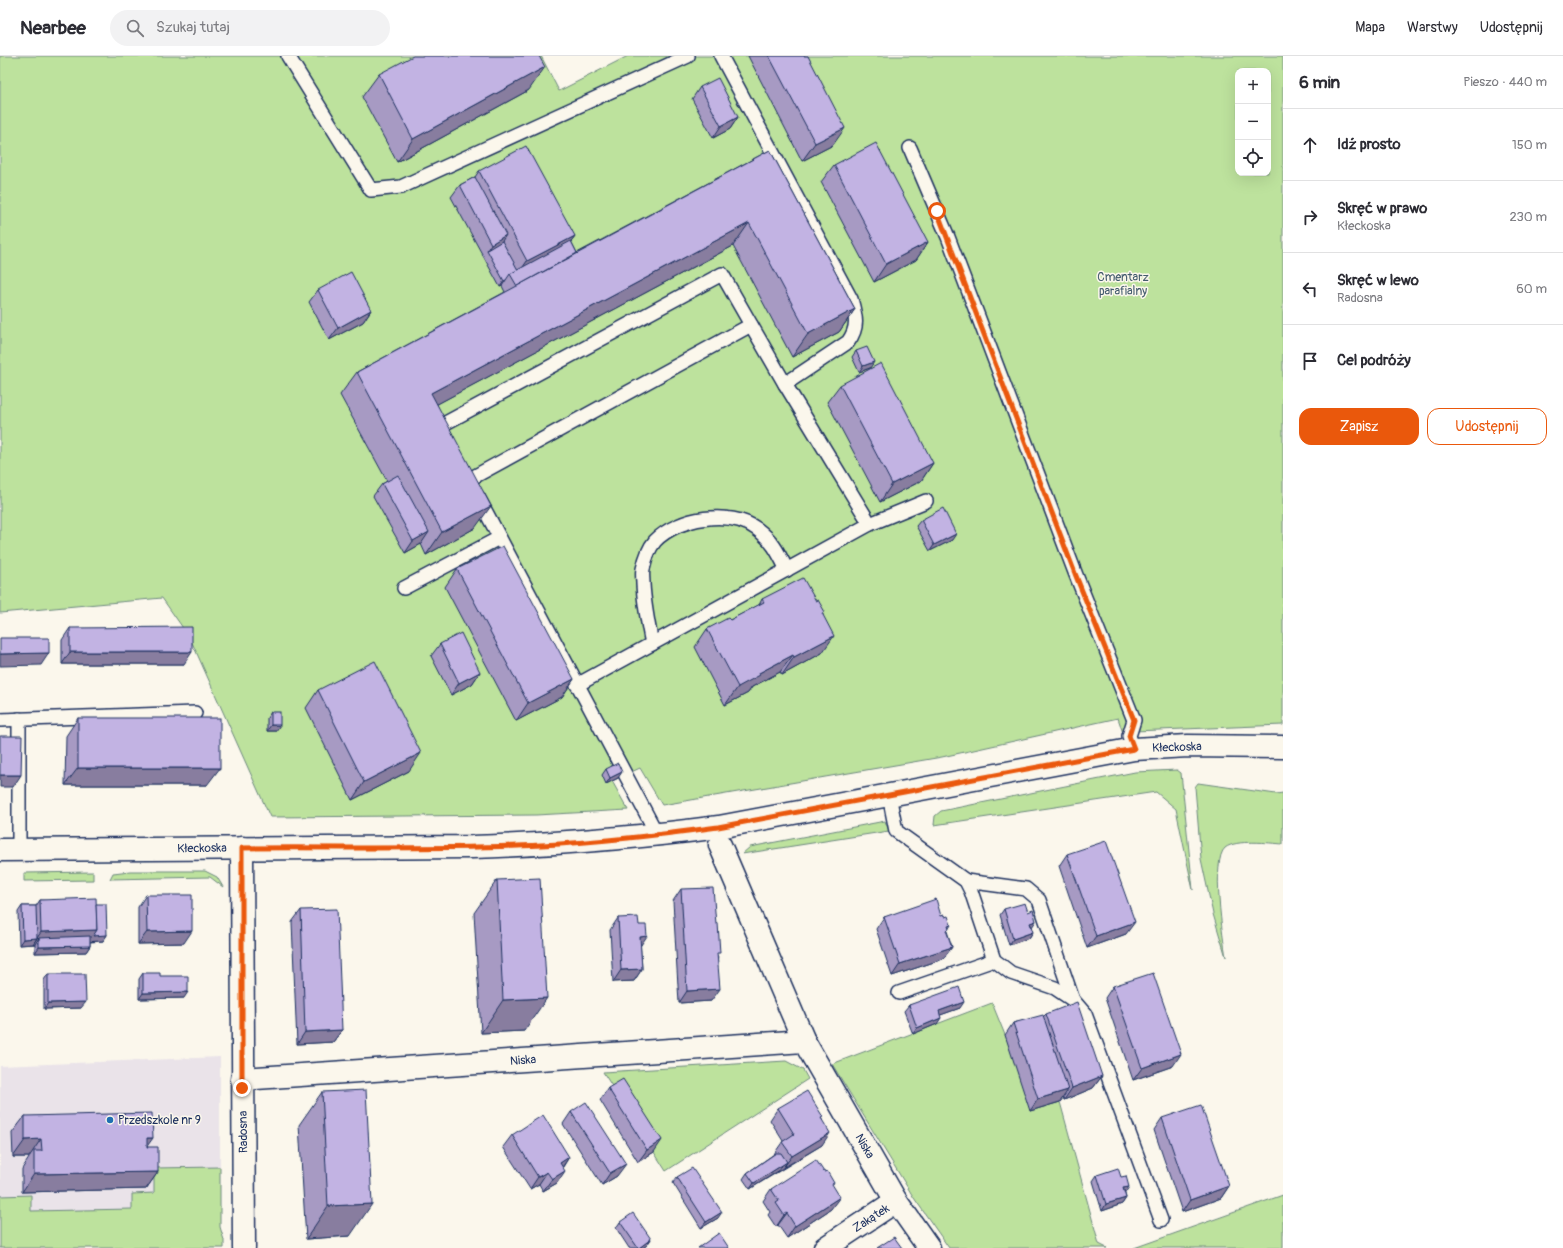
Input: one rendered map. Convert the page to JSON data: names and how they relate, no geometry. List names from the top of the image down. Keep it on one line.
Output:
{"streets":{"street":["Kłeckoska","Niska","Radosna","Zakątek"]},"crossings":[["Kłeckoska","Radosna"],["Niska","Radosna"],["Niska","Zakątek"]],"parks":["Cmentarz parafialny"],"places":["Przedszkole nr 9"],"page":{"header":"Nearbee","search":"Szukaj tutaj","nav":["Mapa","Warstwy","Udostępnij"],"heading":["6 min","Pieszo · 440 m"],"map_buttons":["+","−"],"list":[["Idź prosto","150 m"],["Skręć w prawo","Kłeckoska","230 m"],["Skręć w lewo","Radosna","60 m"],"Cel podróży"],"buttons":["Zapisz","Udostępnij"]}}
